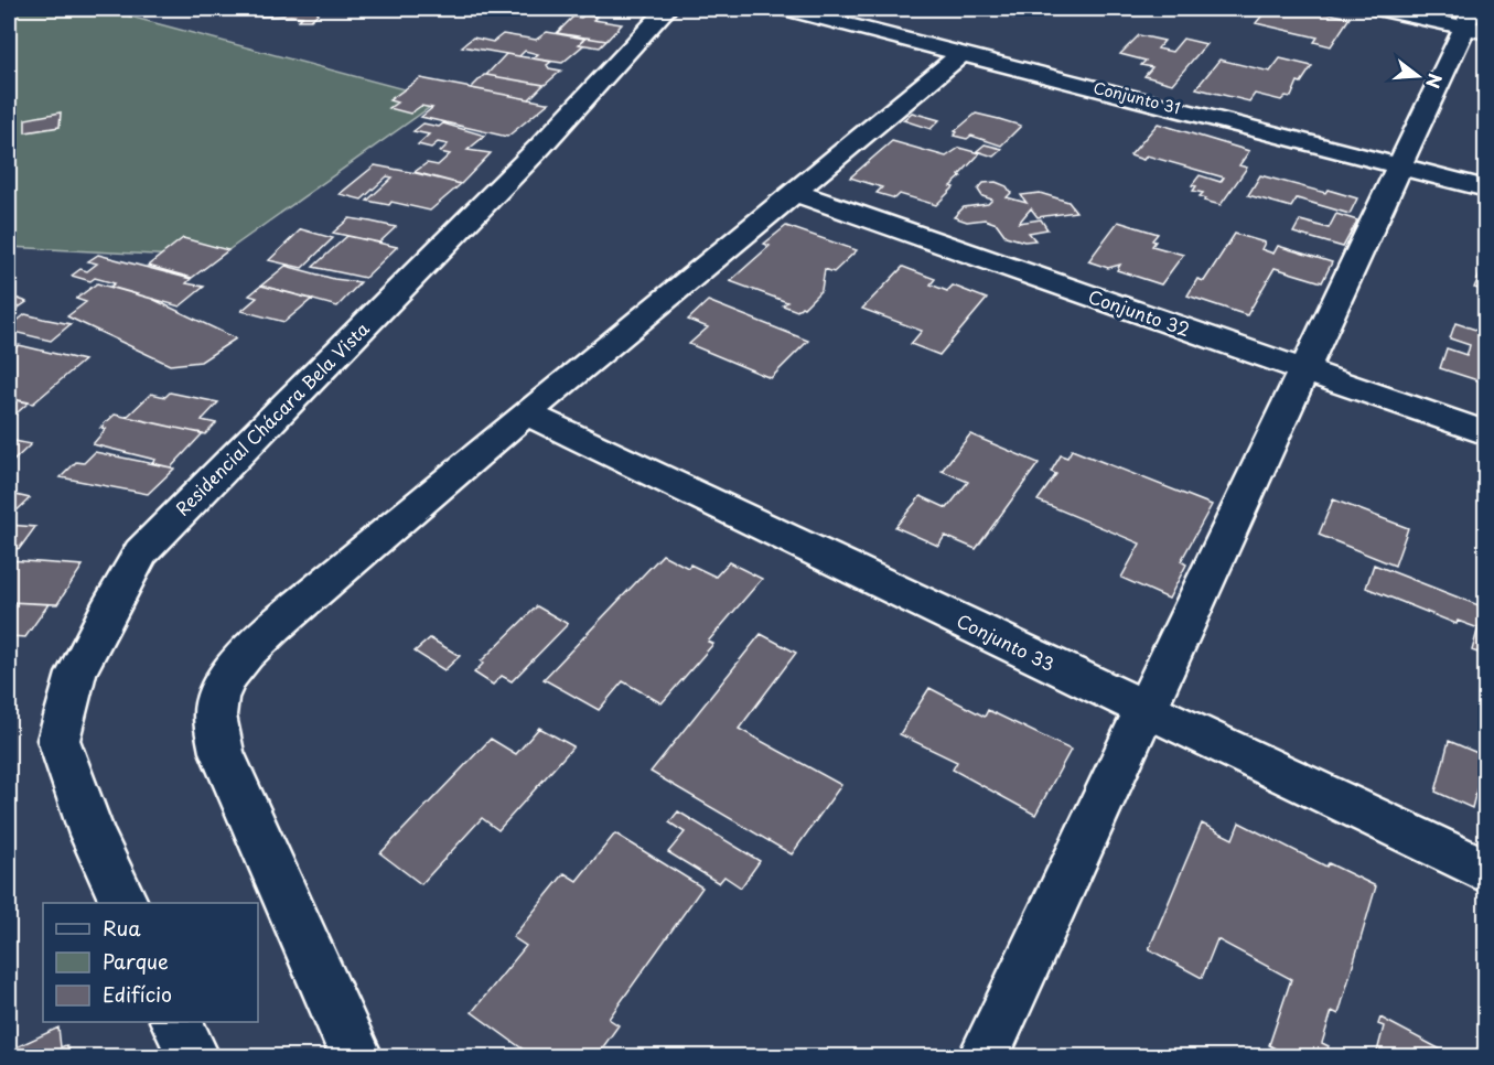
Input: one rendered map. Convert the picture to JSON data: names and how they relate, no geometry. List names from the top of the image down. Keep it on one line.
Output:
{"streets":{"street":["Conjunto 31","Conjunto 32","Residencial Chácara Bela Vista","Conjunto 33"]},"legend":["Rua","Parque","Edifício"],"north":"right"}
